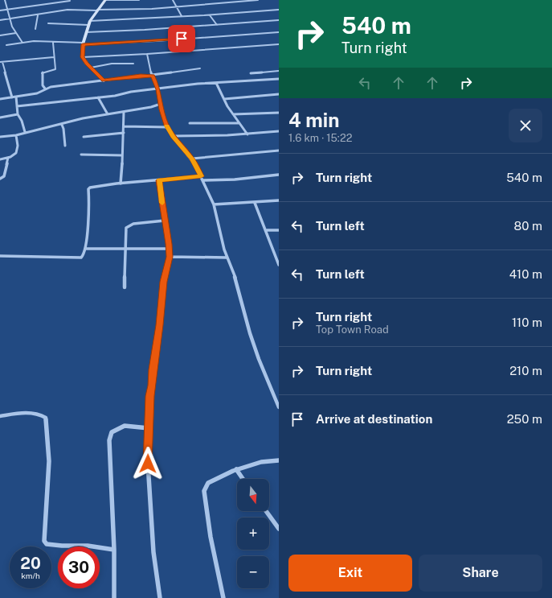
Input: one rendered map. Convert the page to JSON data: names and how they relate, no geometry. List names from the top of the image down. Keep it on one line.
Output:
{"north":"bottom","page":{"turn":["540 m","Turn right"],"heading":["4 min","1.6 km · 15:22"],"list":[{"name":"Turn right","value":"540 m"},{"name":"Turn left","value":"80 m"},{"name":"Turn left","value":"410 m"},{"name":"Turn right","note":"Top Town Road","value":"110 m"},{"name":"Turn right","value":"210 m"},{"name":"Arrive at destination","value":"250 m"}],"map_buttons":["+","−"],"speed":"20 km/h","limit":"30","buttons":["Exit","Share"]}}
